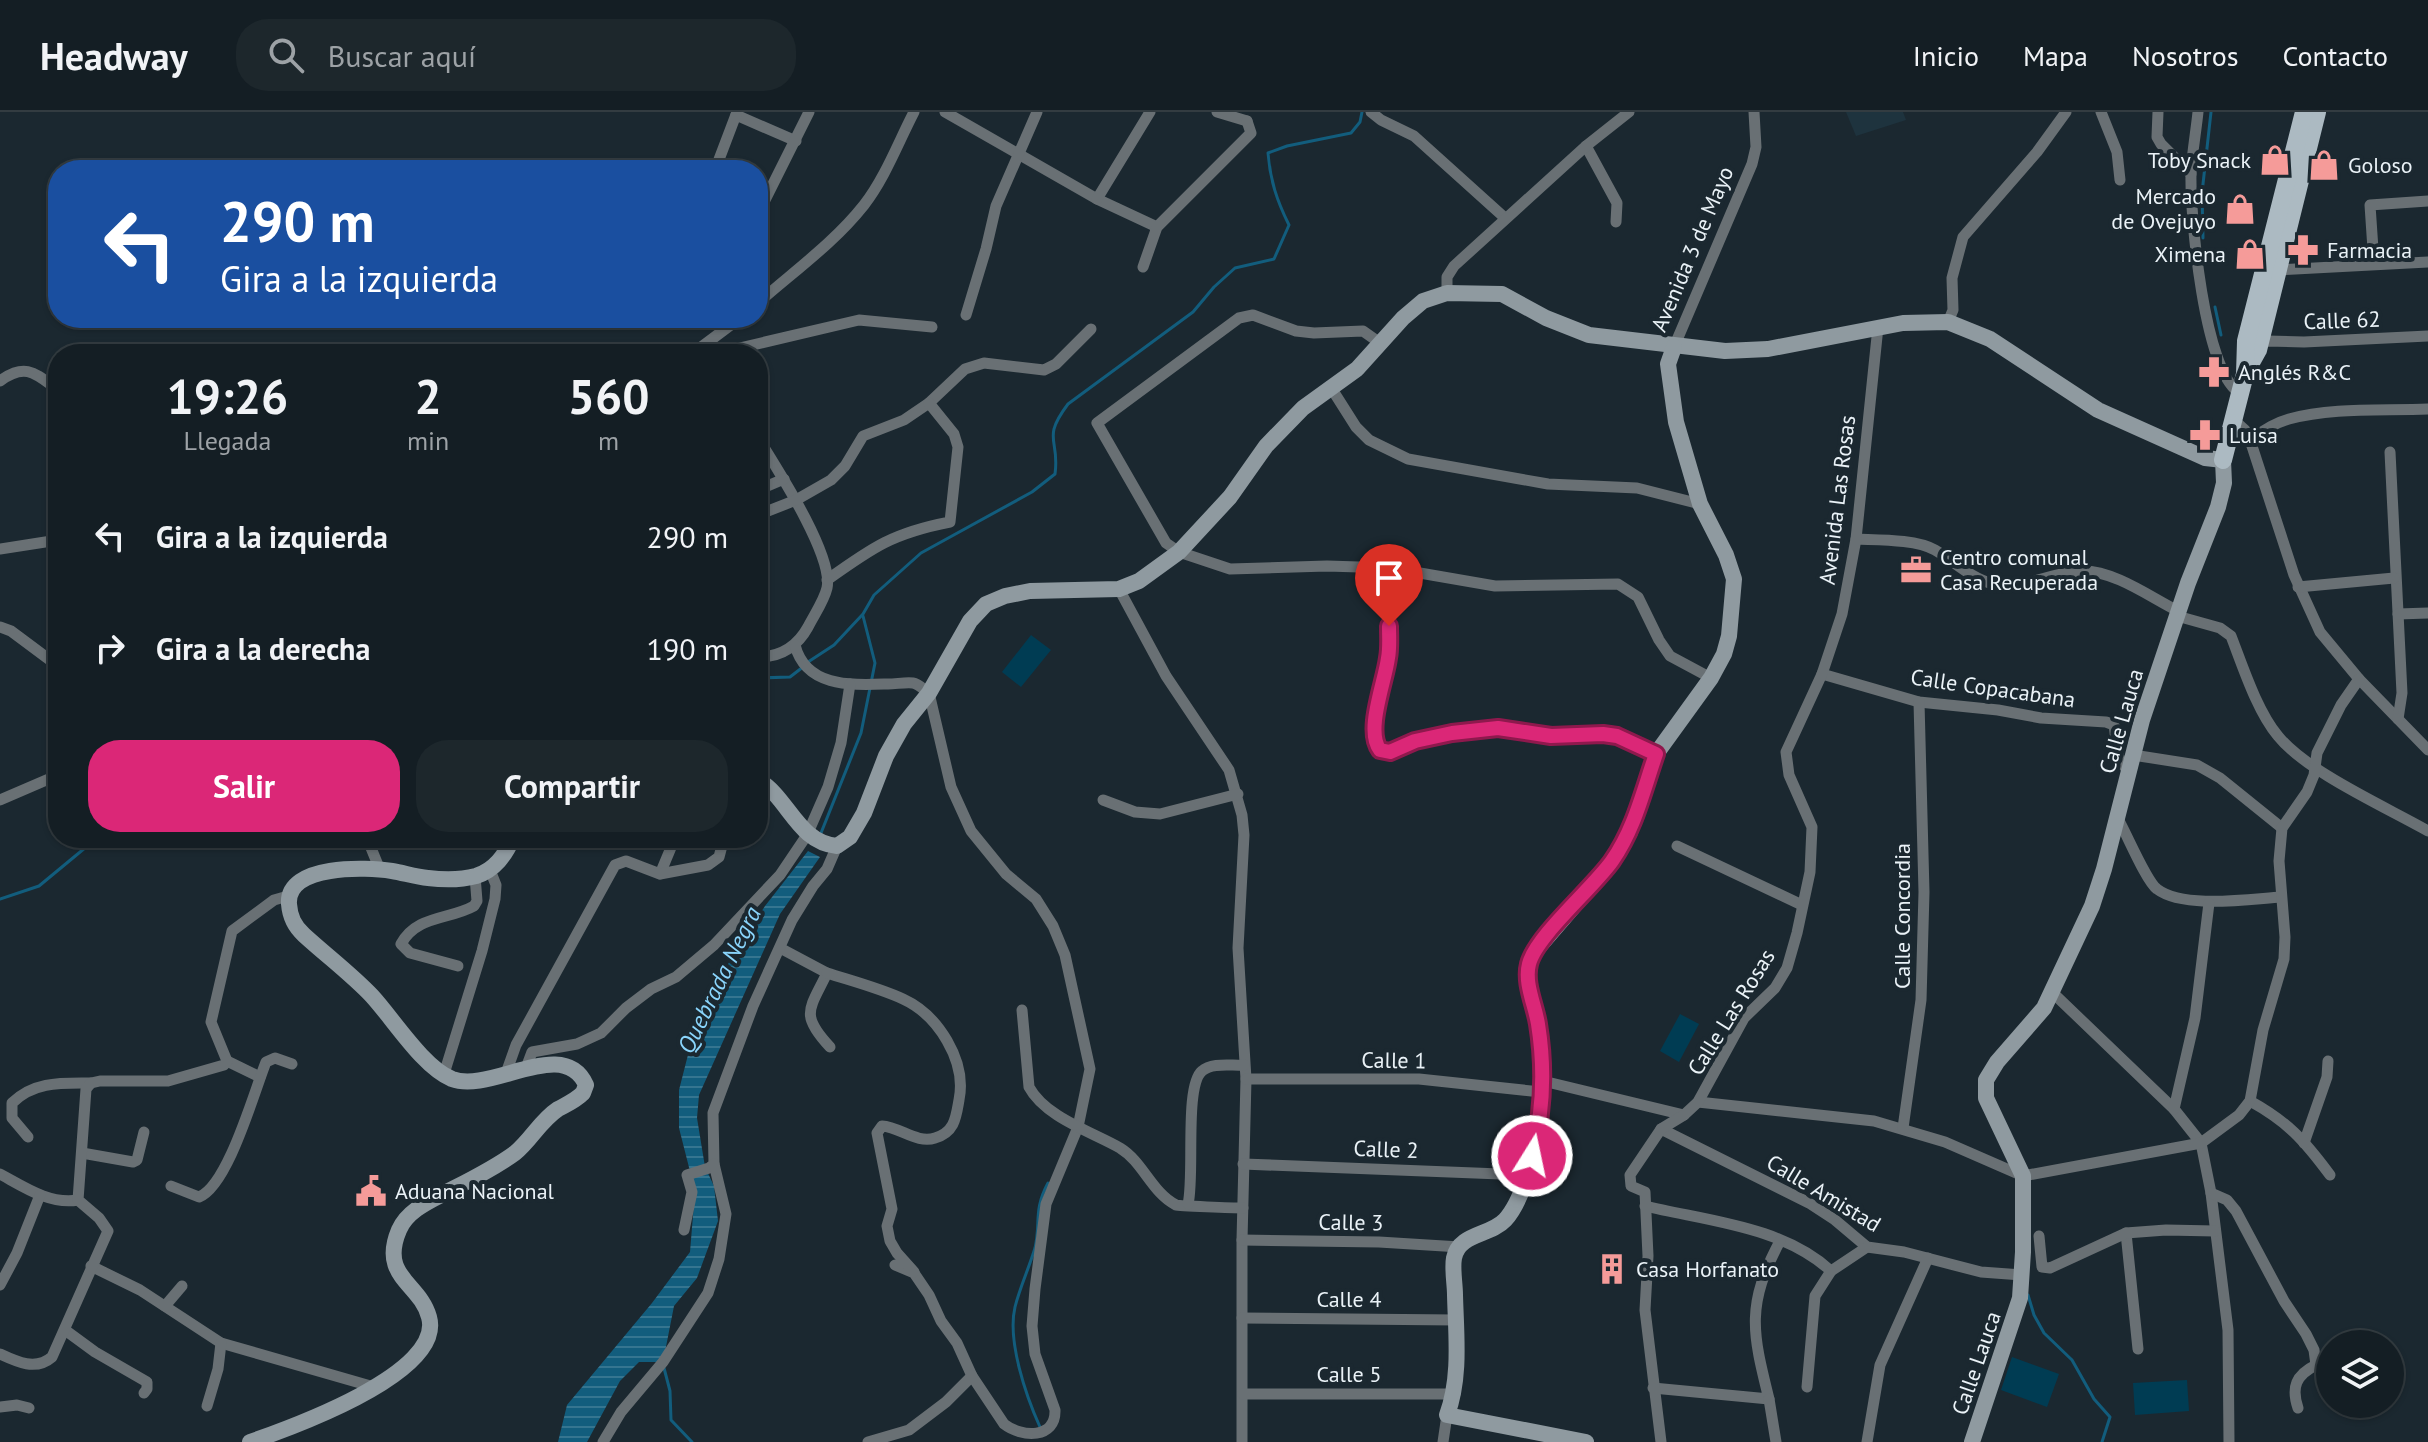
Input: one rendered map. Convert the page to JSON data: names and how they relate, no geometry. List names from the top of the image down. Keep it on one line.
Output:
{"streets":{"main road":["Avenida 3 de Mayo","Calle Lauca"],"street":["Calle 62","Avenida Las Rosas","Calle Copacabana","Calle Concordia","Calle Las Rosas","Calle 1","Calle 2","Calle Amistad","Calle 3","Calle 4","Calle 5"]},"crossings":[["Avenida 3 de Mayo","Calle 1"],["Avenida 3 de Mayo","Calle 2"],["Avenida 3 de Mayo","Calle 3"],["Avenida Las Rosas","Calle Copacabana"],["Avenida Las Rosas","Calle Las Rosas"],["Calle Copacabana","Calle Lauca"],["Calle Copacabana","Calle Concordia"],["Calle Copacabana","Calle Las Rosas"],["Calle Lauca","Calle Amistad"],["Calle Las Rosas","Calle 1"],["Calle Las Rosas","Calle Amistad"]],"water":["Quebrada Negra"],"places":{"shop":["Toby Snack","Goloso","Mercado de Ovejuyo","Ximena"],"pharmacy":["Farmacia","Anglés R&C","Luisa"],"office":["Centro comunal Casa Recuperada"],"public building":["Aduana Nacional"],"building":["Casa Horfanato"]},"page":{"header":"Headway","search":"Buscar aquí","nav":["Inicio","Mapa","Nosotros","Contacto"],"turn":["290 m","Gira a la izquierda"],"eta":["19:26","Llegada","2","min","560","m"],"list":[{"name":"Gira a la izquierda","value":"290 m"},{"name":"Gira a la derecha","value":"190 m"}],"buttons":["Salir","Compartir"]}}
